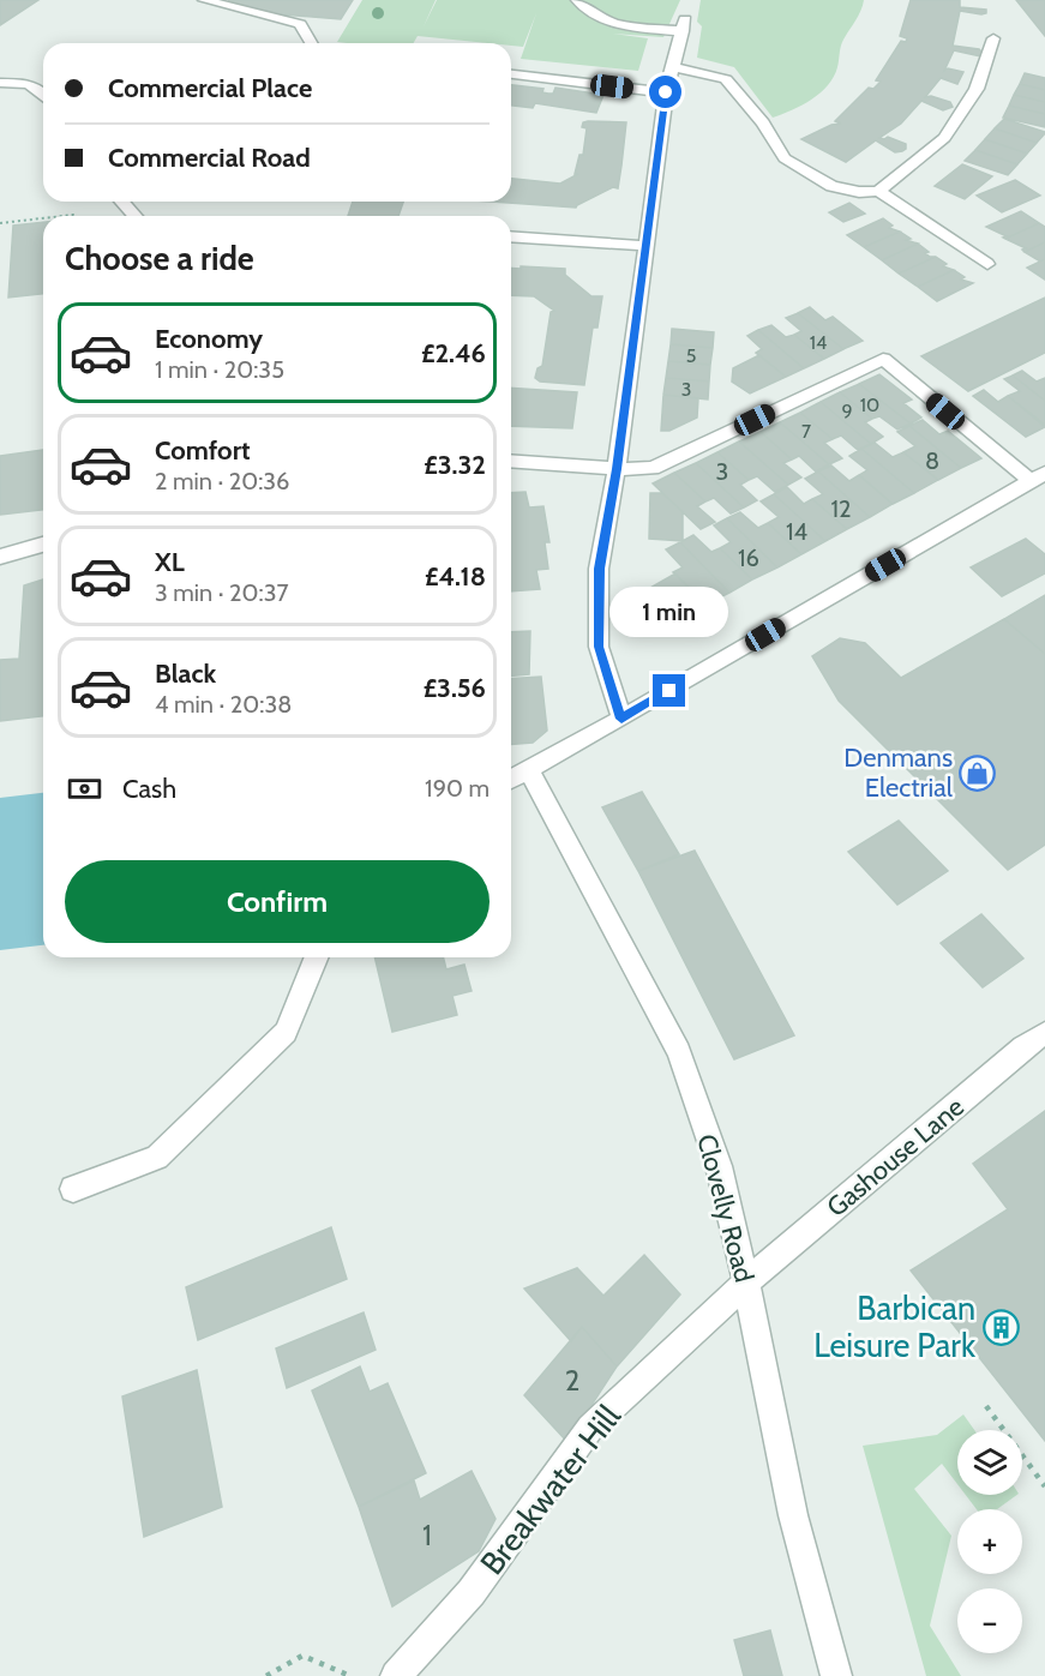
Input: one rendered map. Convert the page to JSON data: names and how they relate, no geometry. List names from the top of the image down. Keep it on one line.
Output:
{"streets":{"street":["Gashouse Lane","Clovelly Road","Breakwater Hill"]},"crossings":[["Gashouse Lane","Clovelly Road"],["Gashouse Lane","Breakwater Hill"],["Clovelly Road","Breakwater Hill"]],"places":{"shop":["Denmans Electrial"],"building":["Barbican Leisure Park"]},"house_numbers":["14","5","3","10","9","7","8","3","12","14","16","2","1"],"page":{"banner":["Commercial Place","Commercial Road"],"heading":"Choose a ride","list":[{"name":"Economy","note":"1 min · 20:35","value":"£2.46"},{"name":"Comfort","note":"2 min · 20:36","value":"£3.32"},{"name":"XL","note":"3 min · 20:37","value":"£4.18"},{"name":"Black","note":"4 min · 20:38","value":"£3.56"}],"bubble":"1 min","pay":["Cash","190 m"],"buttons":"Confirm","map_buttons":["+","−"]}}
